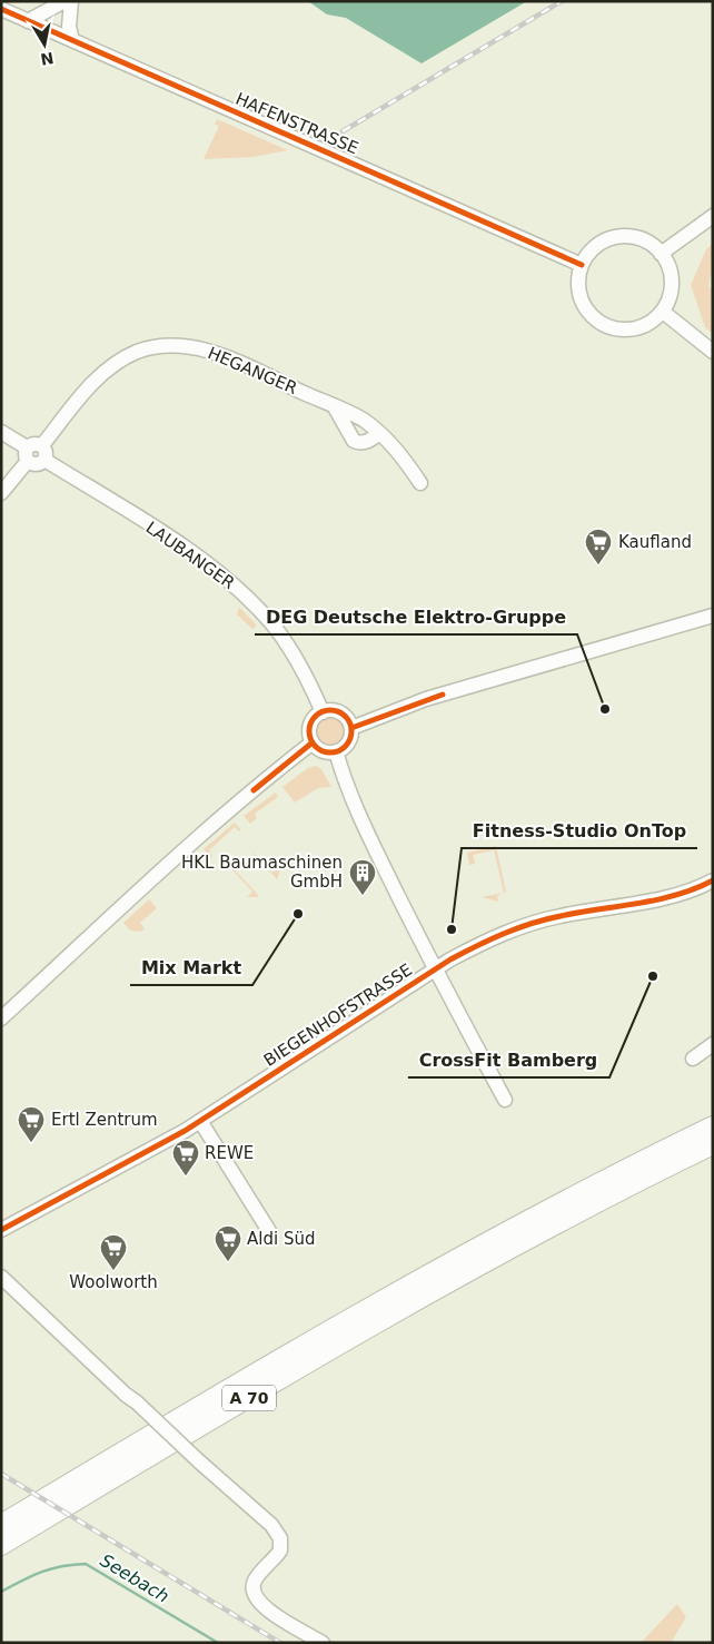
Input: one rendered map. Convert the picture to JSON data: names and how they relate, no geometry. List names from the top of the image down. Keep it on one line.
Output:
{"streets":{"highway":["A 70"],"street":["HAFENSTRASSE","HEGANGER","LAUBANGER","BIEGENHOFSTRASSE"]},"crossings":[["HEGANGER","LAUBANGER"],["LAUBANGER","BIEGENHOFSTRASSE"]],"water":["Seebach"],"places":{"supermarket":["Kaufland","Ertl Zentrum","REWE","Aldi Süd","Woolworth"],"other":["DEG Deutsche Elektro-Gruppe","Mix Markt","Fitness-Studio OnTop","CrossFit Bamberg"],"building":["HKL Baumaschinen GmbH"]},"north":"bottom"}
